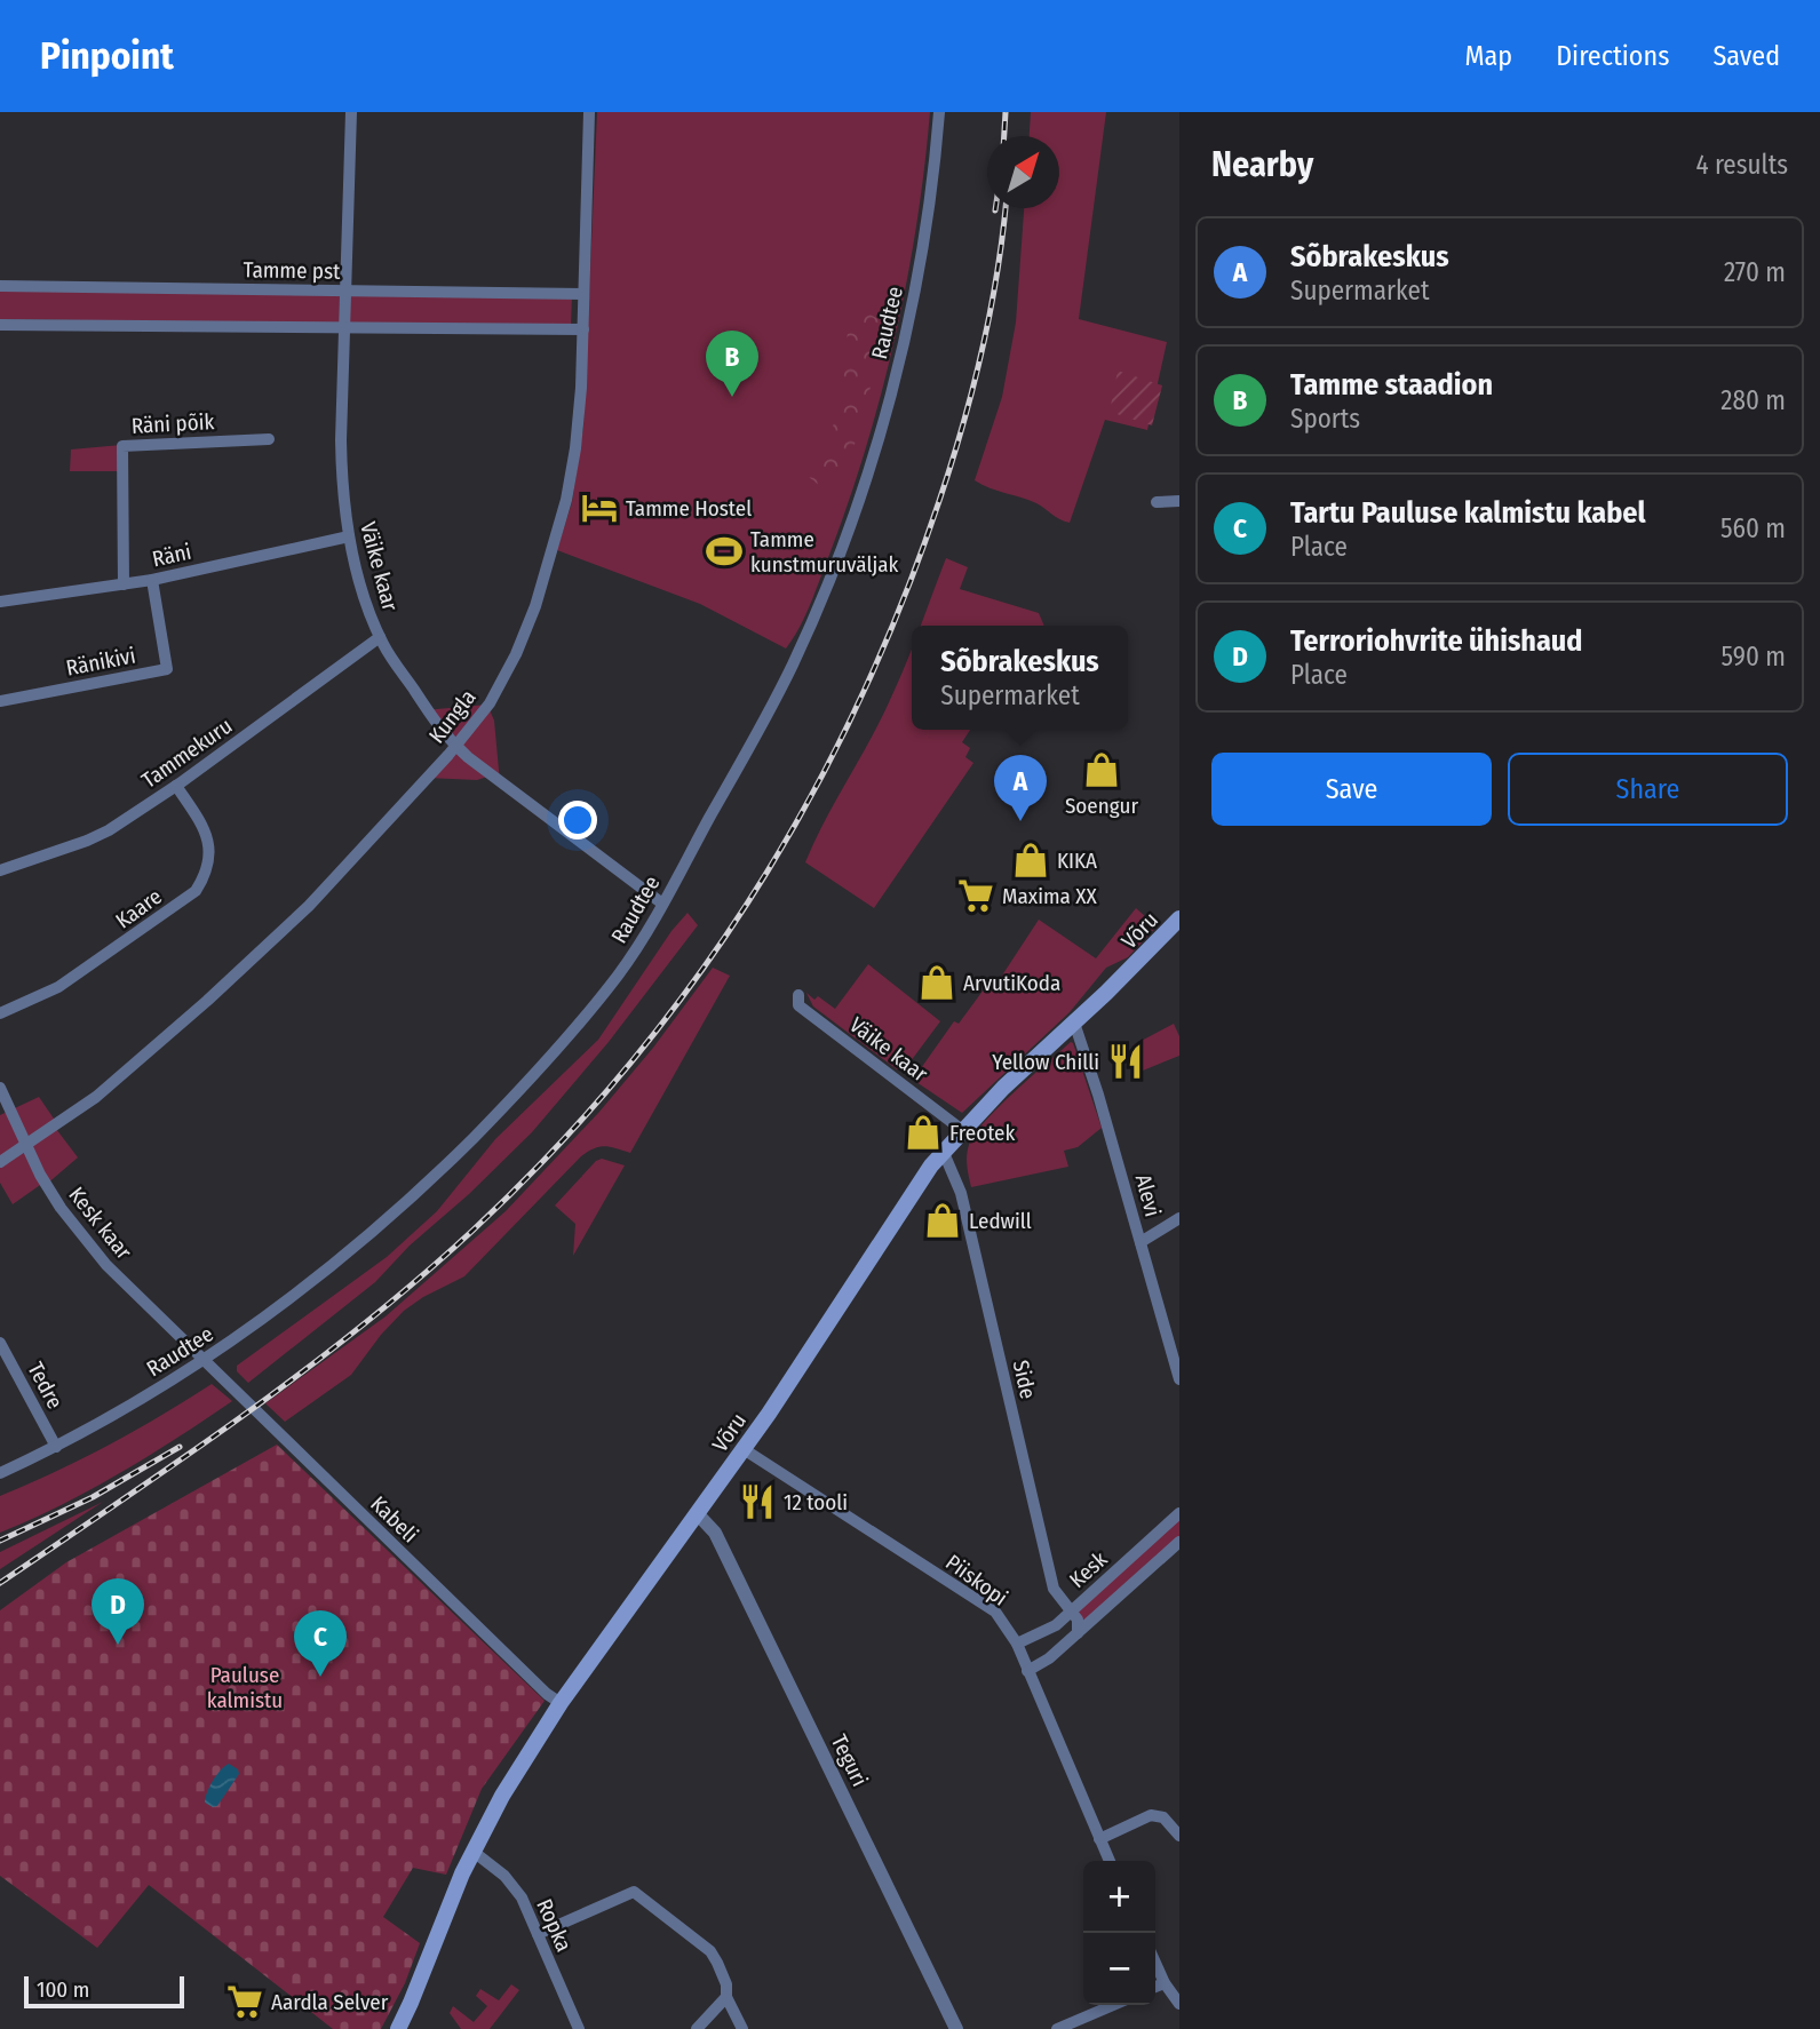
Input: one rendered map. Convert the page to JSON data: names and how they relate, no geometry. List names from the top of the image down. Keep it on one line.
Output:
{"streets":{"main road":["Võru"],"street":["Tamme pst","Raudtee","Räni põik","Räni","Väike kaar","Ränikivi","Kungla","Tammekuru","Kaare","Alevi","Kesk kaar","Side","Tedre","Kabeli","Kesk","Piiskopi","Teguri","Ropka"]},"crossings":[["Tamme pst","Väike kaar"],["Tamme pst","Kungla"],["Raudtee","Väike kaar"],["Raudtee","Kesk kaar"],["Raudtee","Tedre"],["Raudtee","Kabeli"],["Räni põik","Räni"],["Räni","Väike kaar"],["Räni","Ränikivi"],["Väike kaar","Kungla"],["Väike kaar","Tammekuru"],["Väike kaar","Võru"],["Kungla","Kesk kaar"],["Tammekuru","Kaare"],["Võru","Alevi"],["Võru","Side"],["Võru","Kabeli"],["Võru","Piiskopi"],["Võru","Teguri"],["Võru","Ropka"],["Kesk kaar","Kabeli"],["Side","Kesk"],["Kesk","Piiskopi"]],"parks":["Pauluse kalmistu"],"places":{"hotel":["Tamme Hostel"],"sports":["Tamme kunstmuruväljak"],"shop":["Soengur","KIKA","ArvutiKoda","Freotek","Ledwill"],"supermarket":["Maxima XX","Aardla Selver"],"restaurant":["Yellow Chilli","12 tooli"]},"scale_bar":"100 m","north":"top right","page":{"header":"Pinpoint","nav":["Map","Directions","Saved"],"heading":["Nearby","4 results"],"list":[{"mark":"A","name":"Sõbrakeskus","note":"Supermarket","value":"270 m"},{"mark":"B","name":"Tamme staadion","note":"Sports","value":"280 m"},{"mark":"C","name":"Tartu Pauluse kalmistu kabel","note":"Place","value":"560 m"},{"mark":"D","name":"Terroriohvrite ühishaud","note":"Place","value":"590 m"}],"pins":["B","A","D","C"],"popup":["Sõbrakeskus","Supermarket"],"buttons":["Save","Share"],"map_buttons":["+","−"],"scale":"100 m"}}
